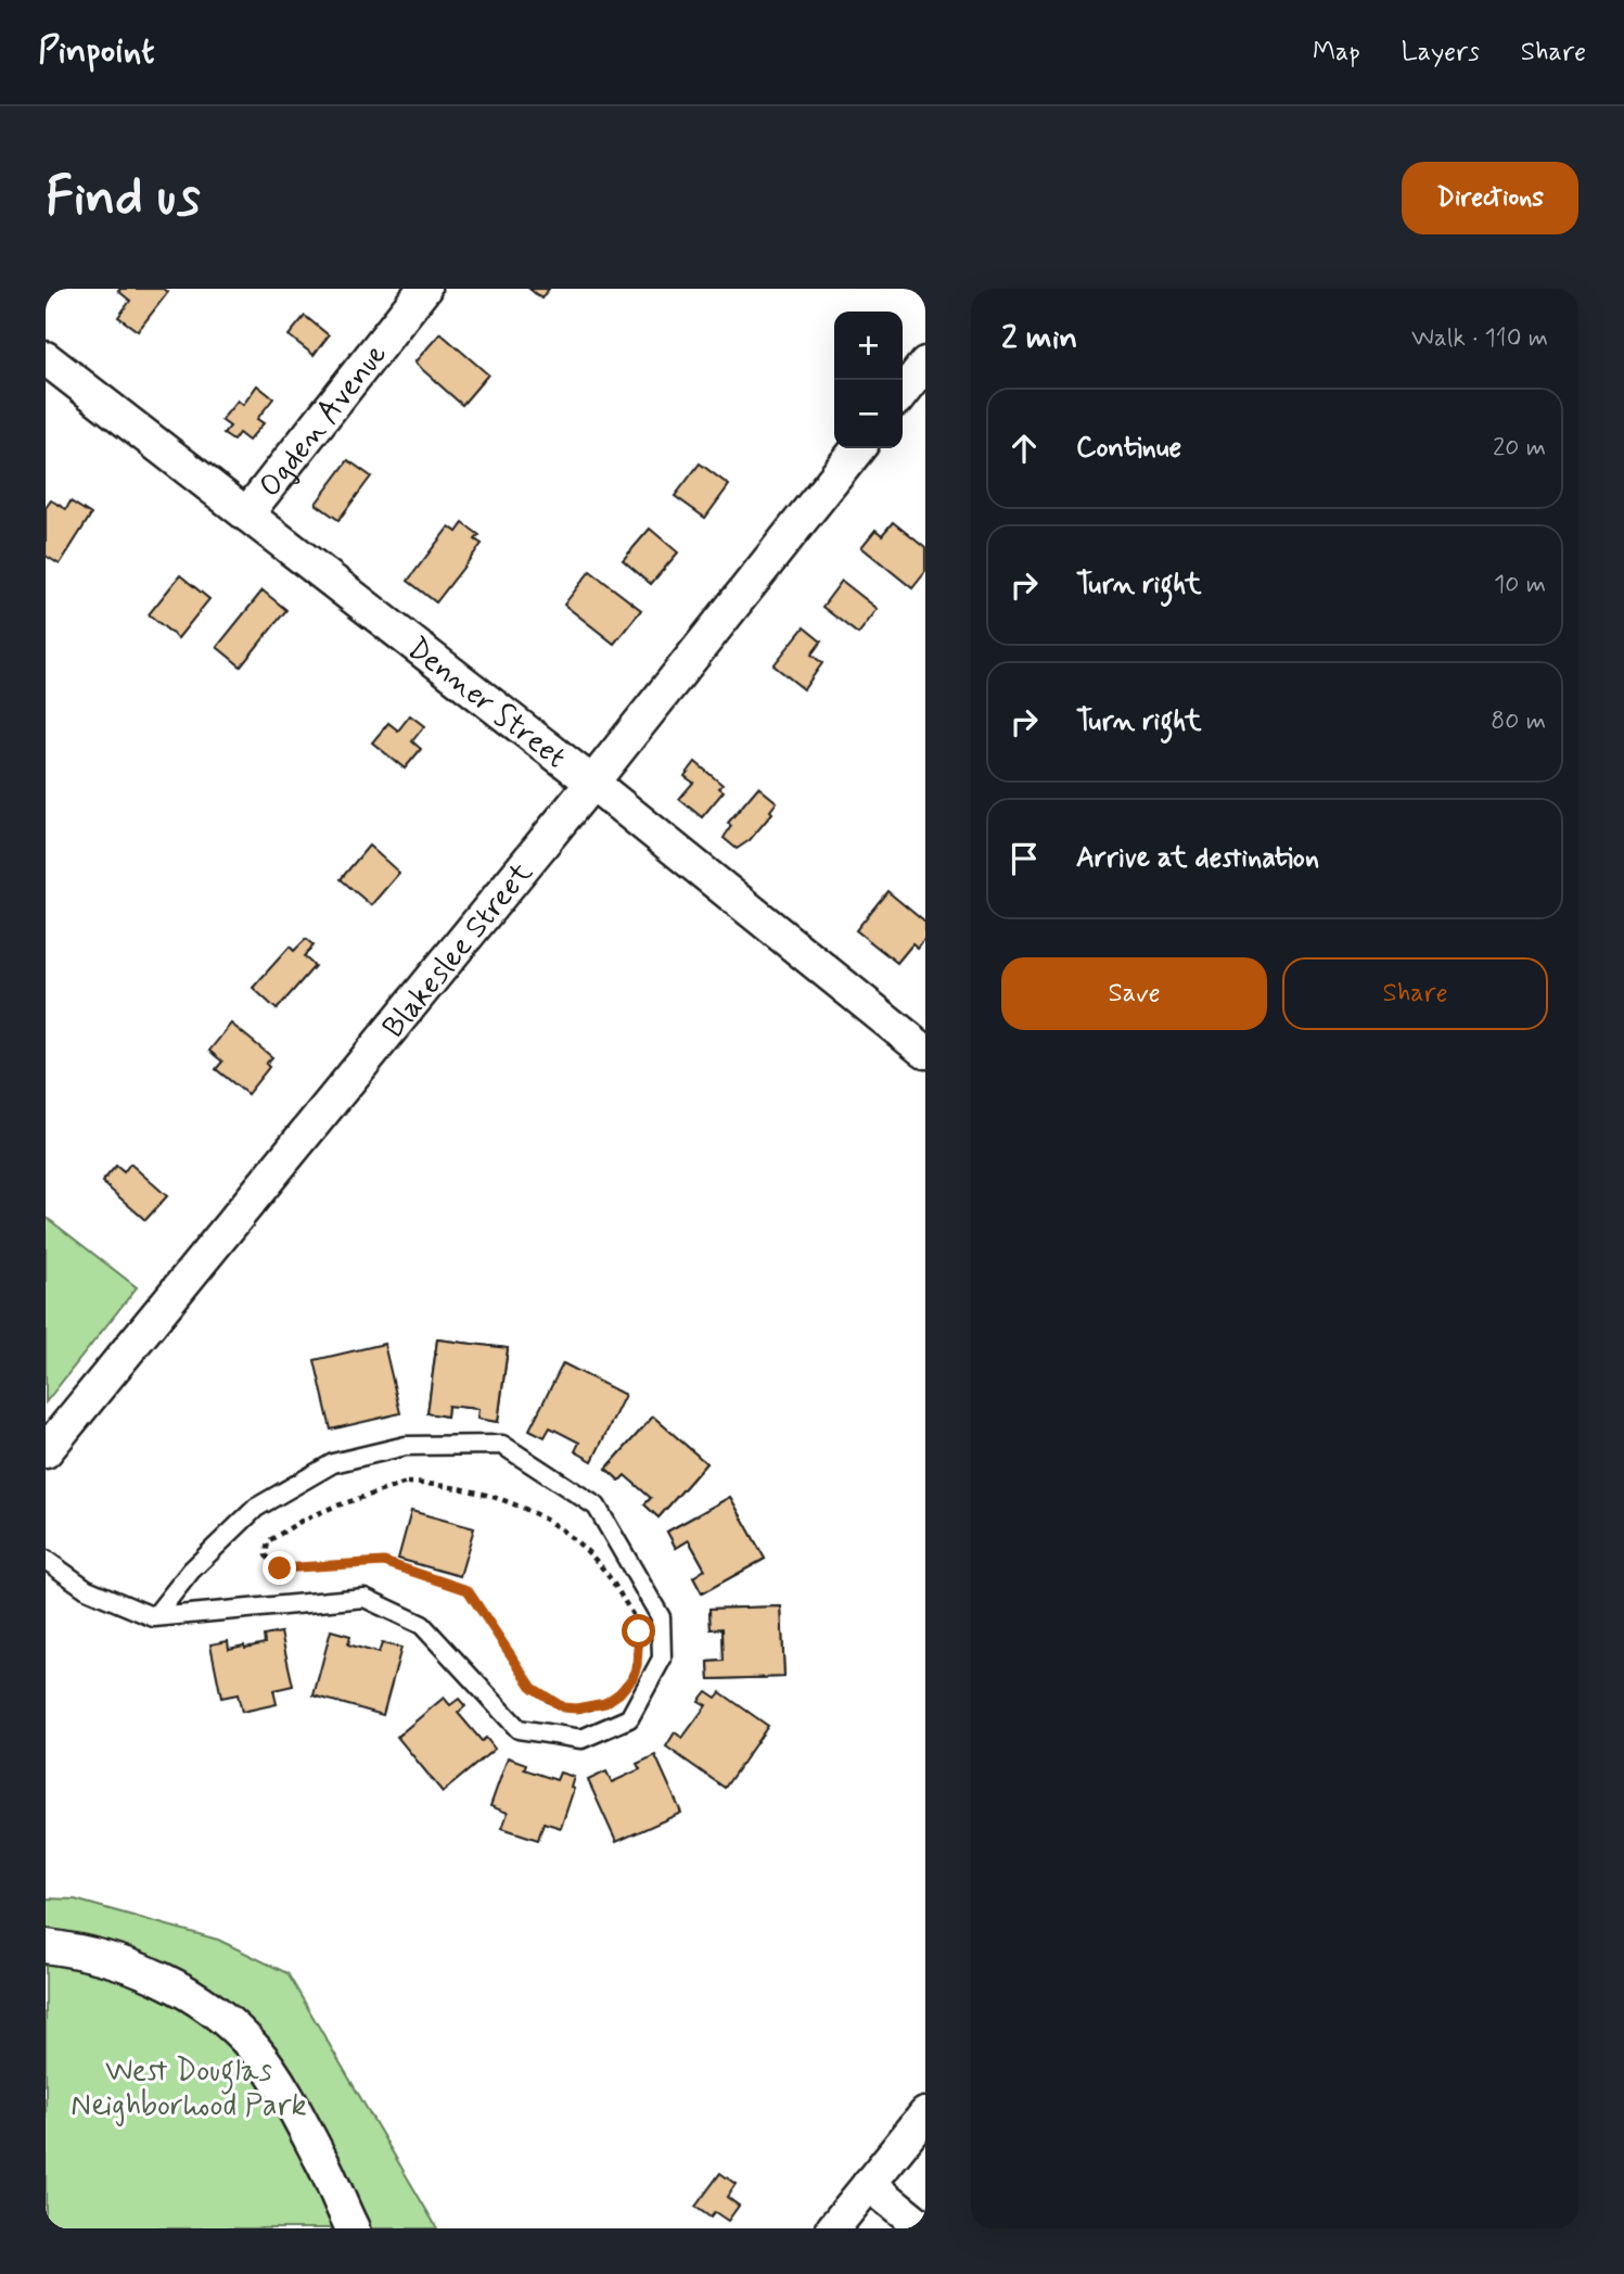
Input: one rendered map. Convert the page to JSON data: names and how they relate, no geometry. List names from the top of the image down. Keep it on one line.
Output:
{"streets":{"street":["Ogden Avenue","Denner Street","Blakeslee Street"]},"crossings":[["Ogden Avenue","Denner Street"],["Denner Street","Blakeslee Street"]],"parks":["West Douglas Neighborhood Park"],"page":{"header":"Pinpoint","nav":["Map","Layers","Share"],"buttons":["Directions",["Save","Share"]],"title":"Find us","heading":["2 min","Walk · 110 m"],"map_buttons":["+","−"],"list":[["Continue","20 m"],["Turn right","10 m"],["Turn right","80 m"],"Arrive at destination"]}}
